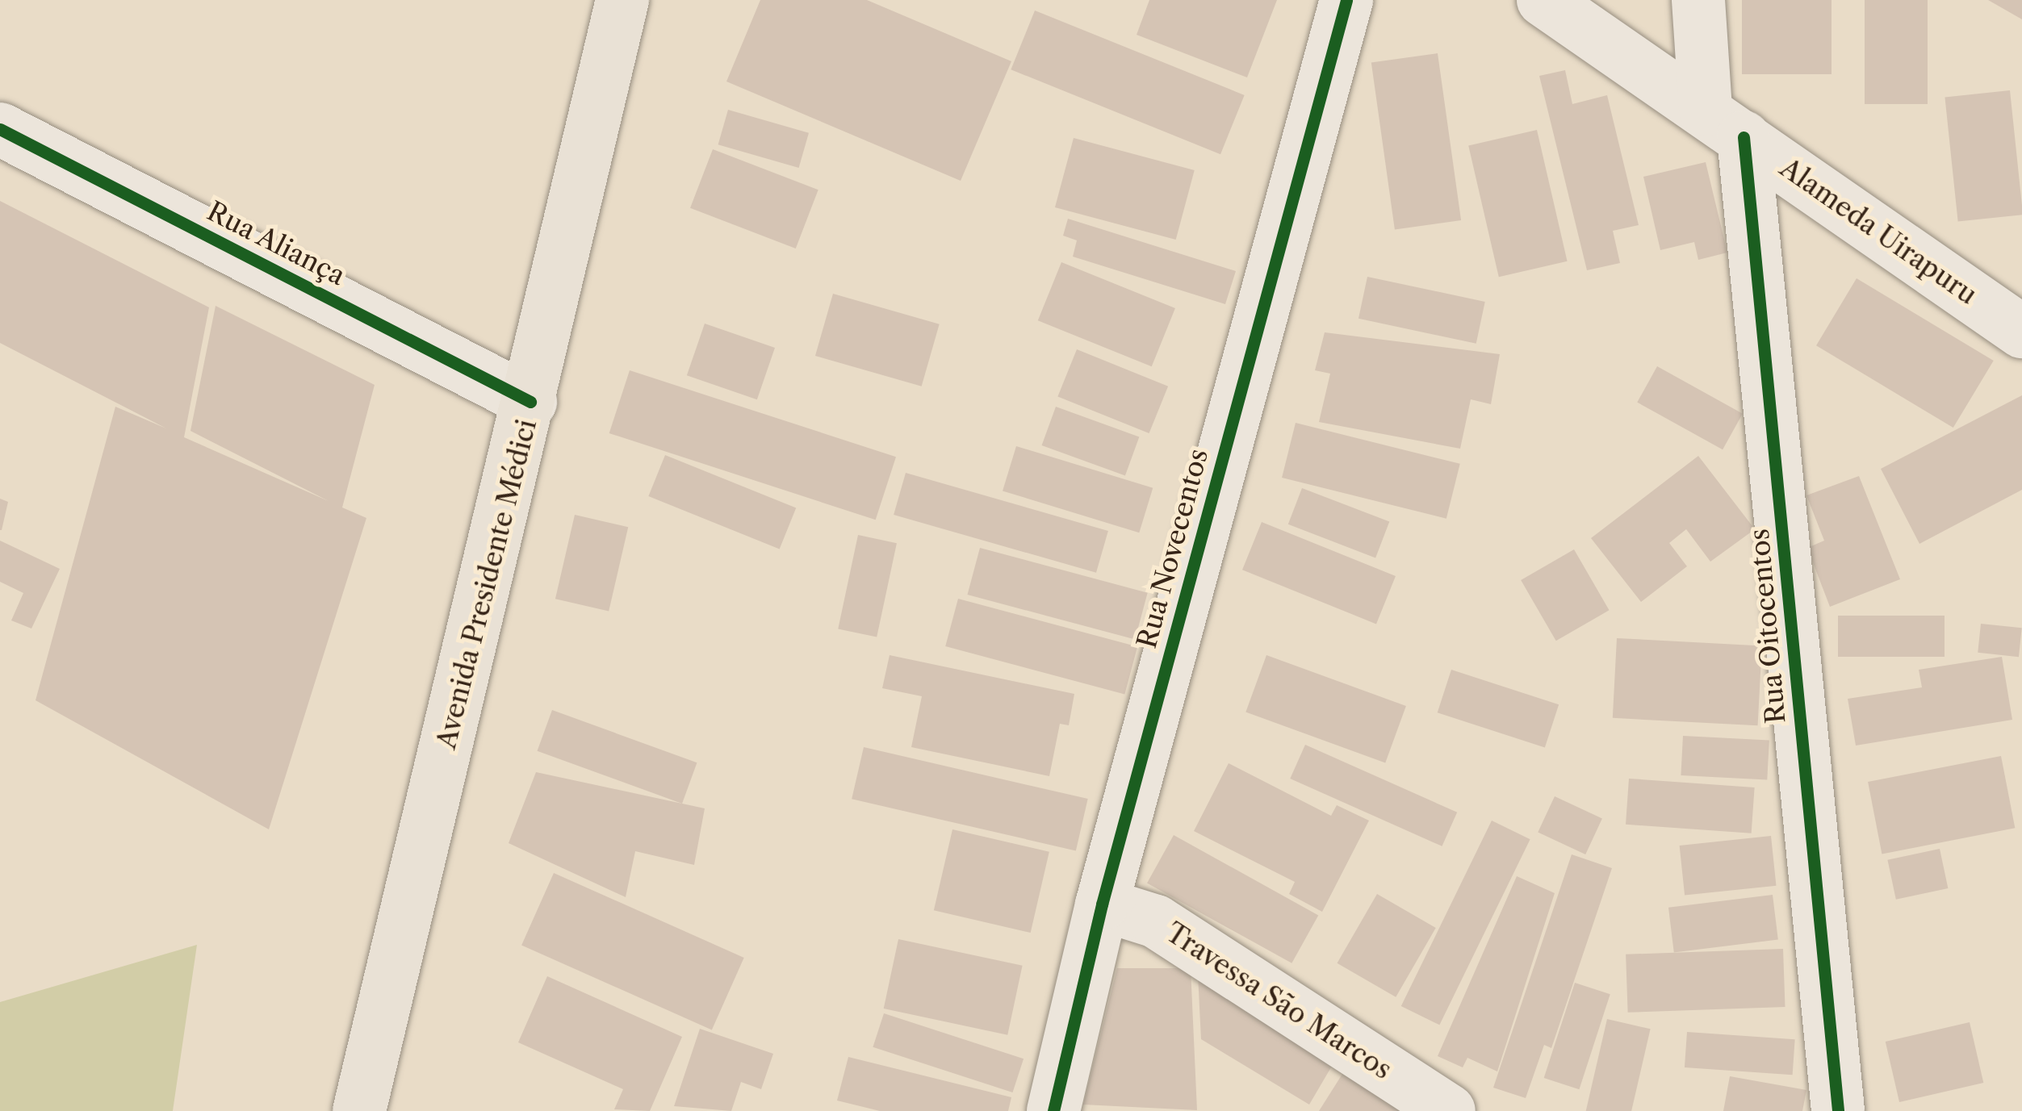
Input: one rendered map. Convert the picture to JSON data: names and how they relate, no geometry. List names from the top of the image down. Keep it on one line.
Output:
{"streets":{"main road":["Avenida Presidente Médici"],"street":["Alameda Uirapuru","Rua Aliança","Rua Novecentos","Rua Oitocentos","Travessa São Marcos"]},"crossings":[["Alameda Uirapuru","Rua Oitocentos"],["Rua Aliança","Avenida Presidente Médici"],["Rua Novecentos","Travessa São Marcos"]]}
